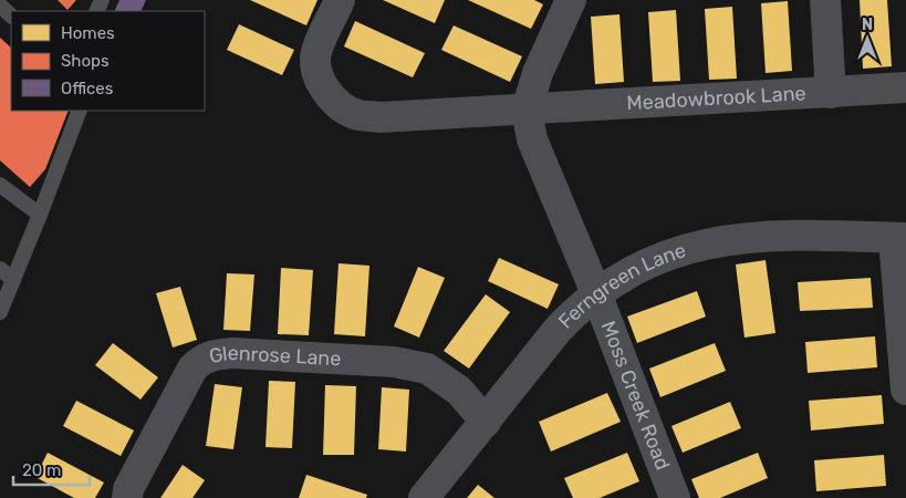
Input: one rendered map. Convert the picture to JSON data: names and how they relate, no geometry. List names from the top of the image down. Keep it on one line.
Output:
{"streets":{"street":["Meadowbrook Lane","Ferngreen Lane","Glenrose Lane","Moss Creek Road"]},"crossings":[["Ferngreen Lane","Glenrose Lane"],["Ferngreen Lane","Moss Creek Road"]],"legend":["Homes","Shops","Offices"],"scale_bar":"20 m","north":"top"}
